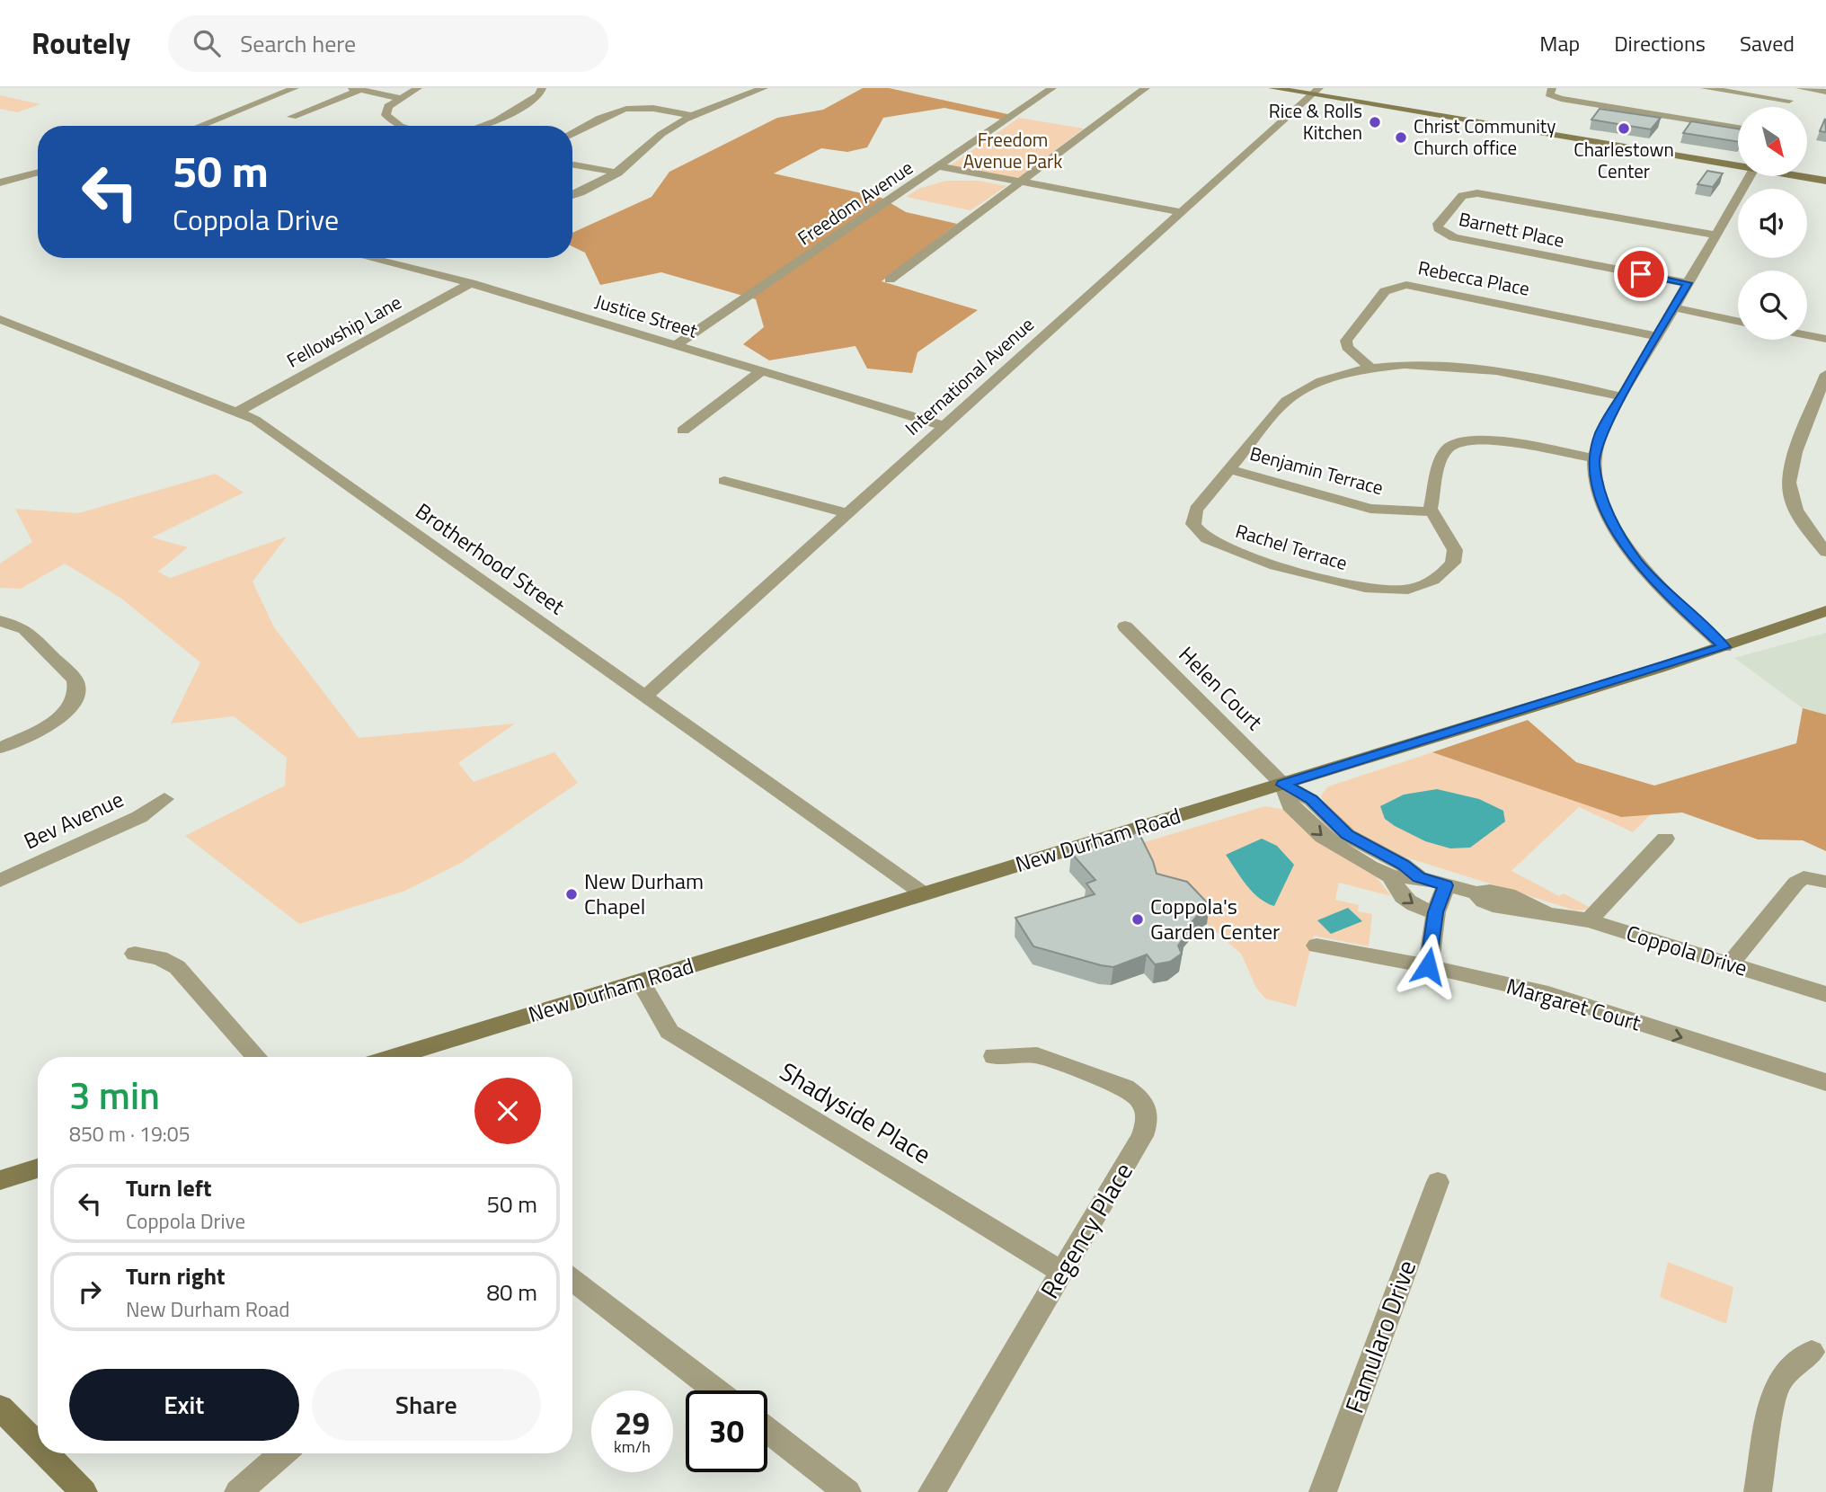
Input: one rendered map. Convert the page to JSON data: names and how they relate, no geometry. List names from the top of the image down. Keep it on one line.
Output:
{"streets":{"main road":["New Durham Road"],"street":["Freedom Avenue","Barnett Place","Rebecca Place","Justice Street","Fellowship Lane","International Avenue","Benjamin Terrace","Rachel Terrace","Brotherhood Street","Helen Court","Bev Avenue","Coppola Drive","Margaret Court","Shadyside Place","Regency Place","Famularo Drive"]},"crossings":[["Freedom Avenue","Justice Street"],["Rebecca Place","Rachel Terrace"],["Justice Street","Fellowship Lane"],["Justice Street","International Avenue"],["Fellowship Lane","Brotherhood Street"],["International Avenue","Brotherhood Street"],["Benjamin Terrace","Rachel Terrace"],["Brotherhood Street","New Durham Road"],["Helen Court","New Durham Road"],["Helen Court","Coppola Drive"],["New Durham Road","Coppola Drive"],["New Durham Road","Shadyside Place"],["Shadyside Place","Regency Place"]],"one_way":["Margaret Court"],"parks":["Freedom Avenue Park"],"places":["Rice & Rolls Kitchen","Charlestown Center","Christ Community Church office","New Durham Chapel","Coppola's Garden Center"],"north":"bottom right","page":{"header":"Routely","search":"Search here","nav":["Map","Directions","Saved"],"turn":["50 m","Coppola Drive"],"heading":["3 min","850 m · 19:05"],"list":[{"name":"Turn left","note":"Coppola Drive","value":"50 m"},{"name":"Turn right","note":"New Durham Road","value":"80 m"}],"buttons":["Exit","Share"],"speed":"29 km/h","limit":"30"}}
